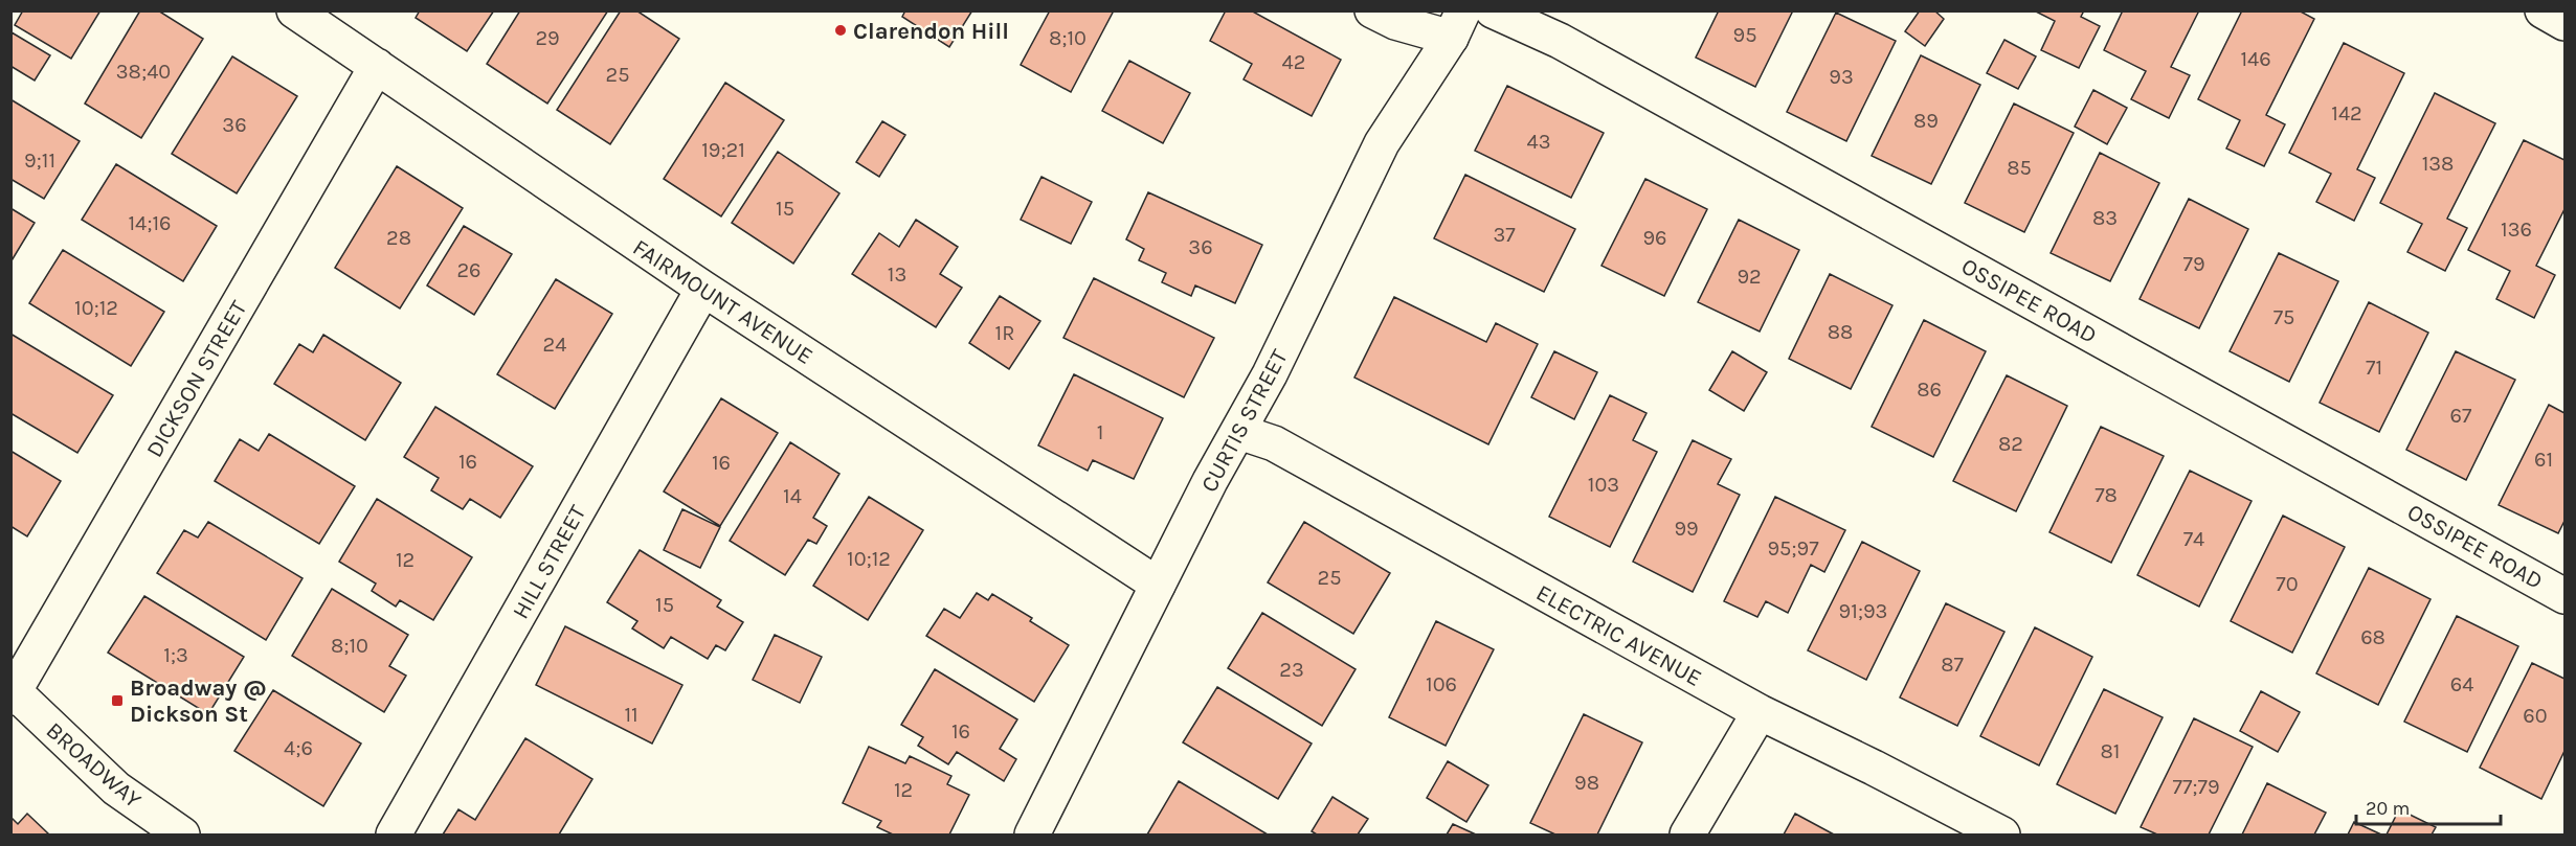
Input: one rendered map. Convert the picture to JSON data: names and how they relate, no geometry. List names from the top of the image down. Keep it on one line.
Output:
{"streets":{"street":["OSSIPEE ROAD","FAIRMOUNT AVENUE","DICKSON STREET","CURTIS STREET","HILL STREET","ELECTRIC AVENUE","BROADWAY"]},"crossings":[["FAIRMOUNT AVENUE","DICKSON STREET"],["FAIRMOUNT AVENUE","CURTIS STREET"],["FAIRMOUNT AVENUE","HILL STREET"],["DICKSON STREET","BROADWAY"],["CURTIS STREET","ELECTRIC AVENUE"]],"places":{"other":["Clarendon Hill"],"transit":["Broadway @ Dickson St"]},"house_numbers":["95","29","8;10","146","42","38;40","25","93","142","89","36","43","19;21","9;11","138","85","15","83","14;16","136","37","28","96","36","79","26","13","92","10;12","75","88","1R","24","71","86","67","1","82","61","16","16","103","78","14","99","74","95;97","10;12","12","25","70","15","91;93","68","8;10","1;3","87","23","106","64","11","60","16","4;6","81","98","77;79","12"],"scale_bar":"20 m"}
